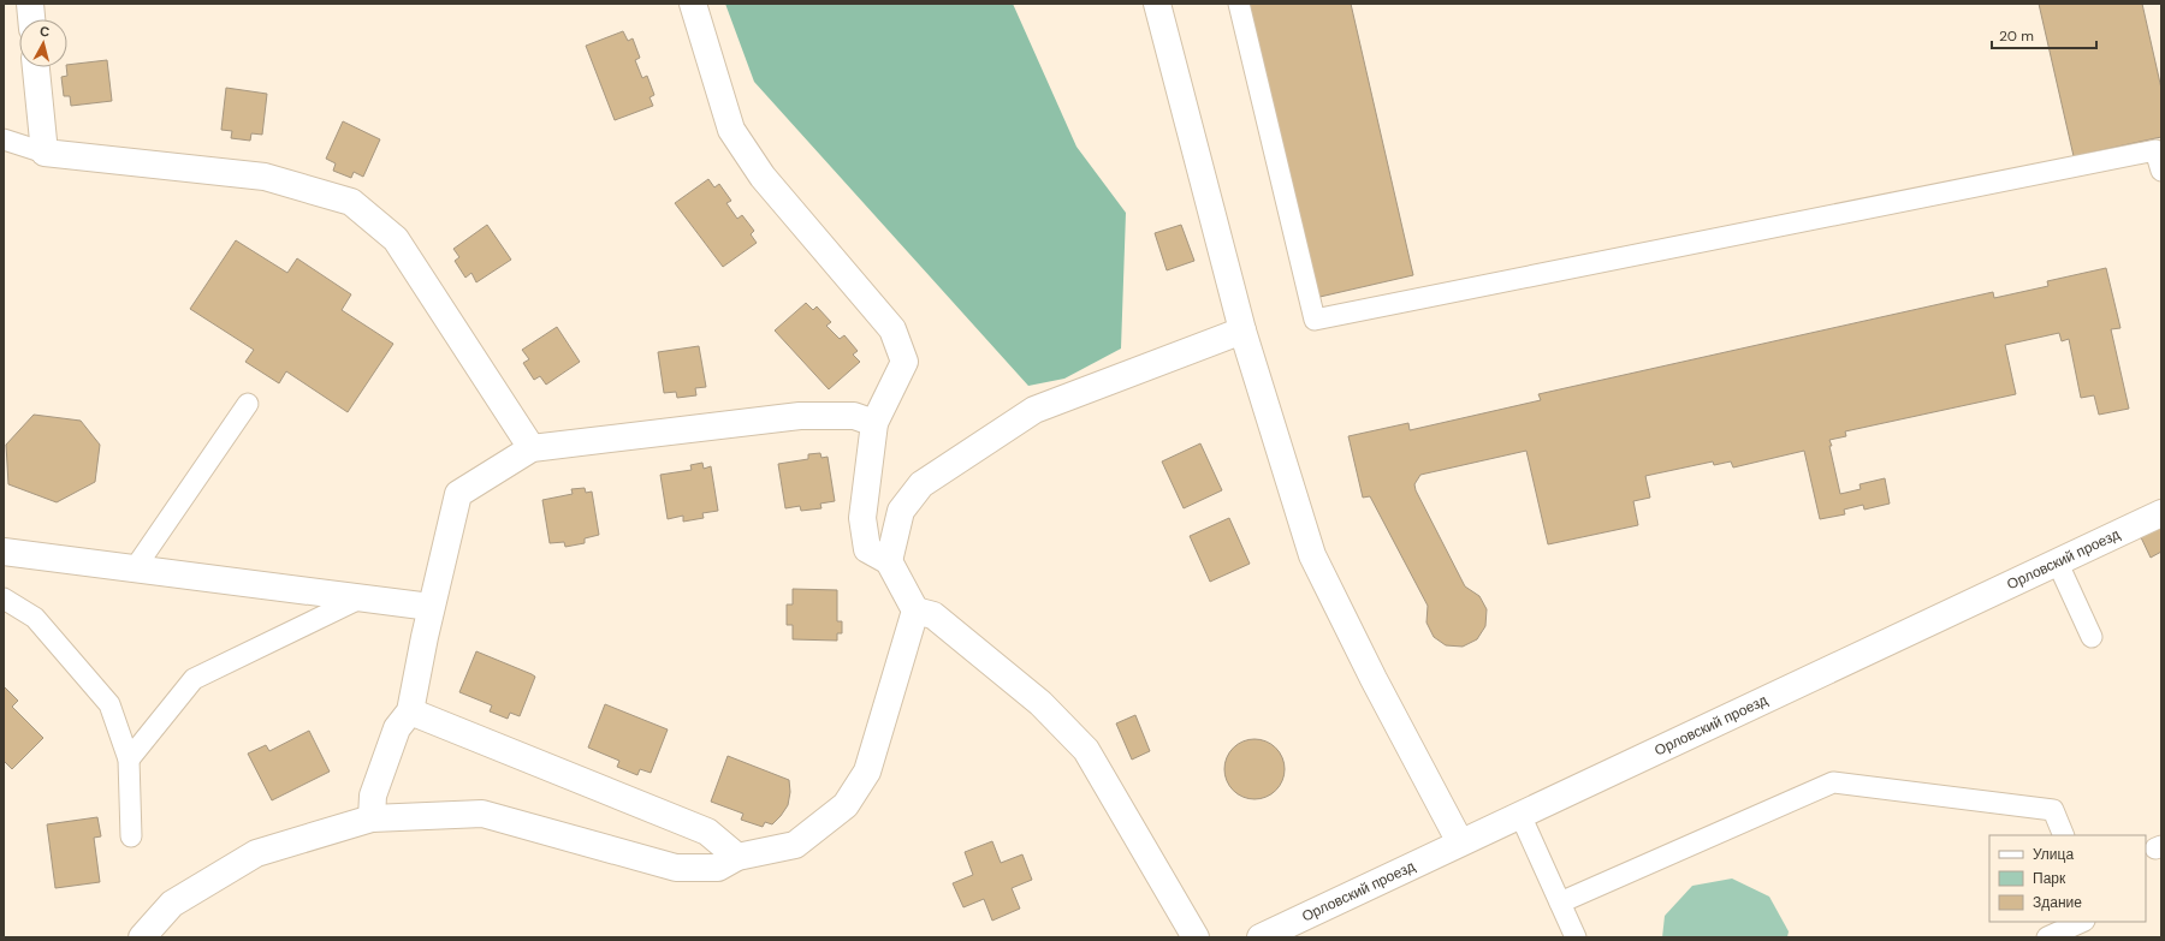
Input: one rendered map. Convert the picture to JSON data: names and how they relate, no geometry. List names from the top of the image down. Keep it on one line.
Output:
{"streets":{"street":["Орловский проезд"]},"legend":["Улица","Парк","Здание"],"scale_bar":"20 m","north":"top"}
